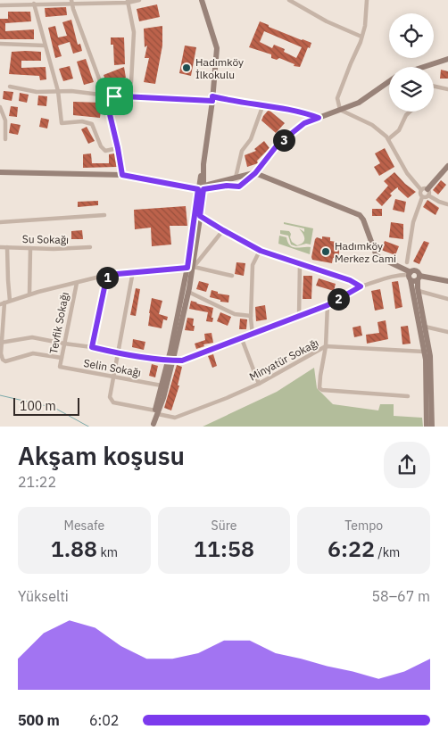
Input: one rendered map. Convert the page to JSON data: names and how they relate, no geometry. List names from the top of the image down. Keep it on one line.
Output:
{"streets":{"street":["Su Sokağı","Tevfik Sokağı","Minyatür Sokağı","Selin Sokağı"]},"crossings":[["Tevfik Sokağı","Selin Sokağı"],["Minyatür Sokağı","Selin Sokağı"]],"places":["Hadımköy İlkokulu","Hadımköy Merkez Cami"],"scale_bar":"100 m","page":{"pins":["3","1","2"],"scale":"100 m","heading":["Akşam koşusu","21:22"],"stats":[["Mesafe","1.88 km"],["Süre","11:58"],["Tempo","6:22 /km"]],"chart":["Yükselti","58–67 m"],"list":[{"name":"500 m","note":"6:02"}]}}
